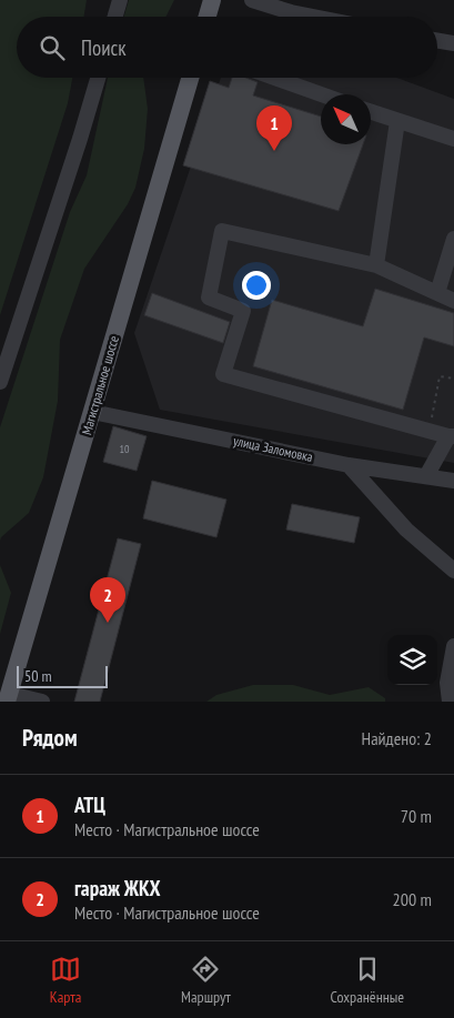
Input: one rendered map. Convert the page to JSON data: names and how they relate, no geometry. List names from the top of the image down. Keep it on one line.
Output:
{"streets":{"main road":["Магистральное шоссе"],"street":["улица Заломовка"]},"crossings":[["Магистральное шоссе","улица Заломовка"]],"house_numbers":["10"],"scale_bar":"50 m","north":"top left","page":{"search":"Поиск","pins":["1","2"],"scale":"50 m","heading":["Рядом","Найдено: 2"],"list":[{"mark":"1","name":"АТЦ","note":"Место · Магистральное шоссе","value":"70 m"},{"mark":"2","name":"гараж ЖКХ","note":"Место · Магистральное шоссе","value":"200 m"}],"nav":["Карта","Маршрут","Сохранённые"]}}
